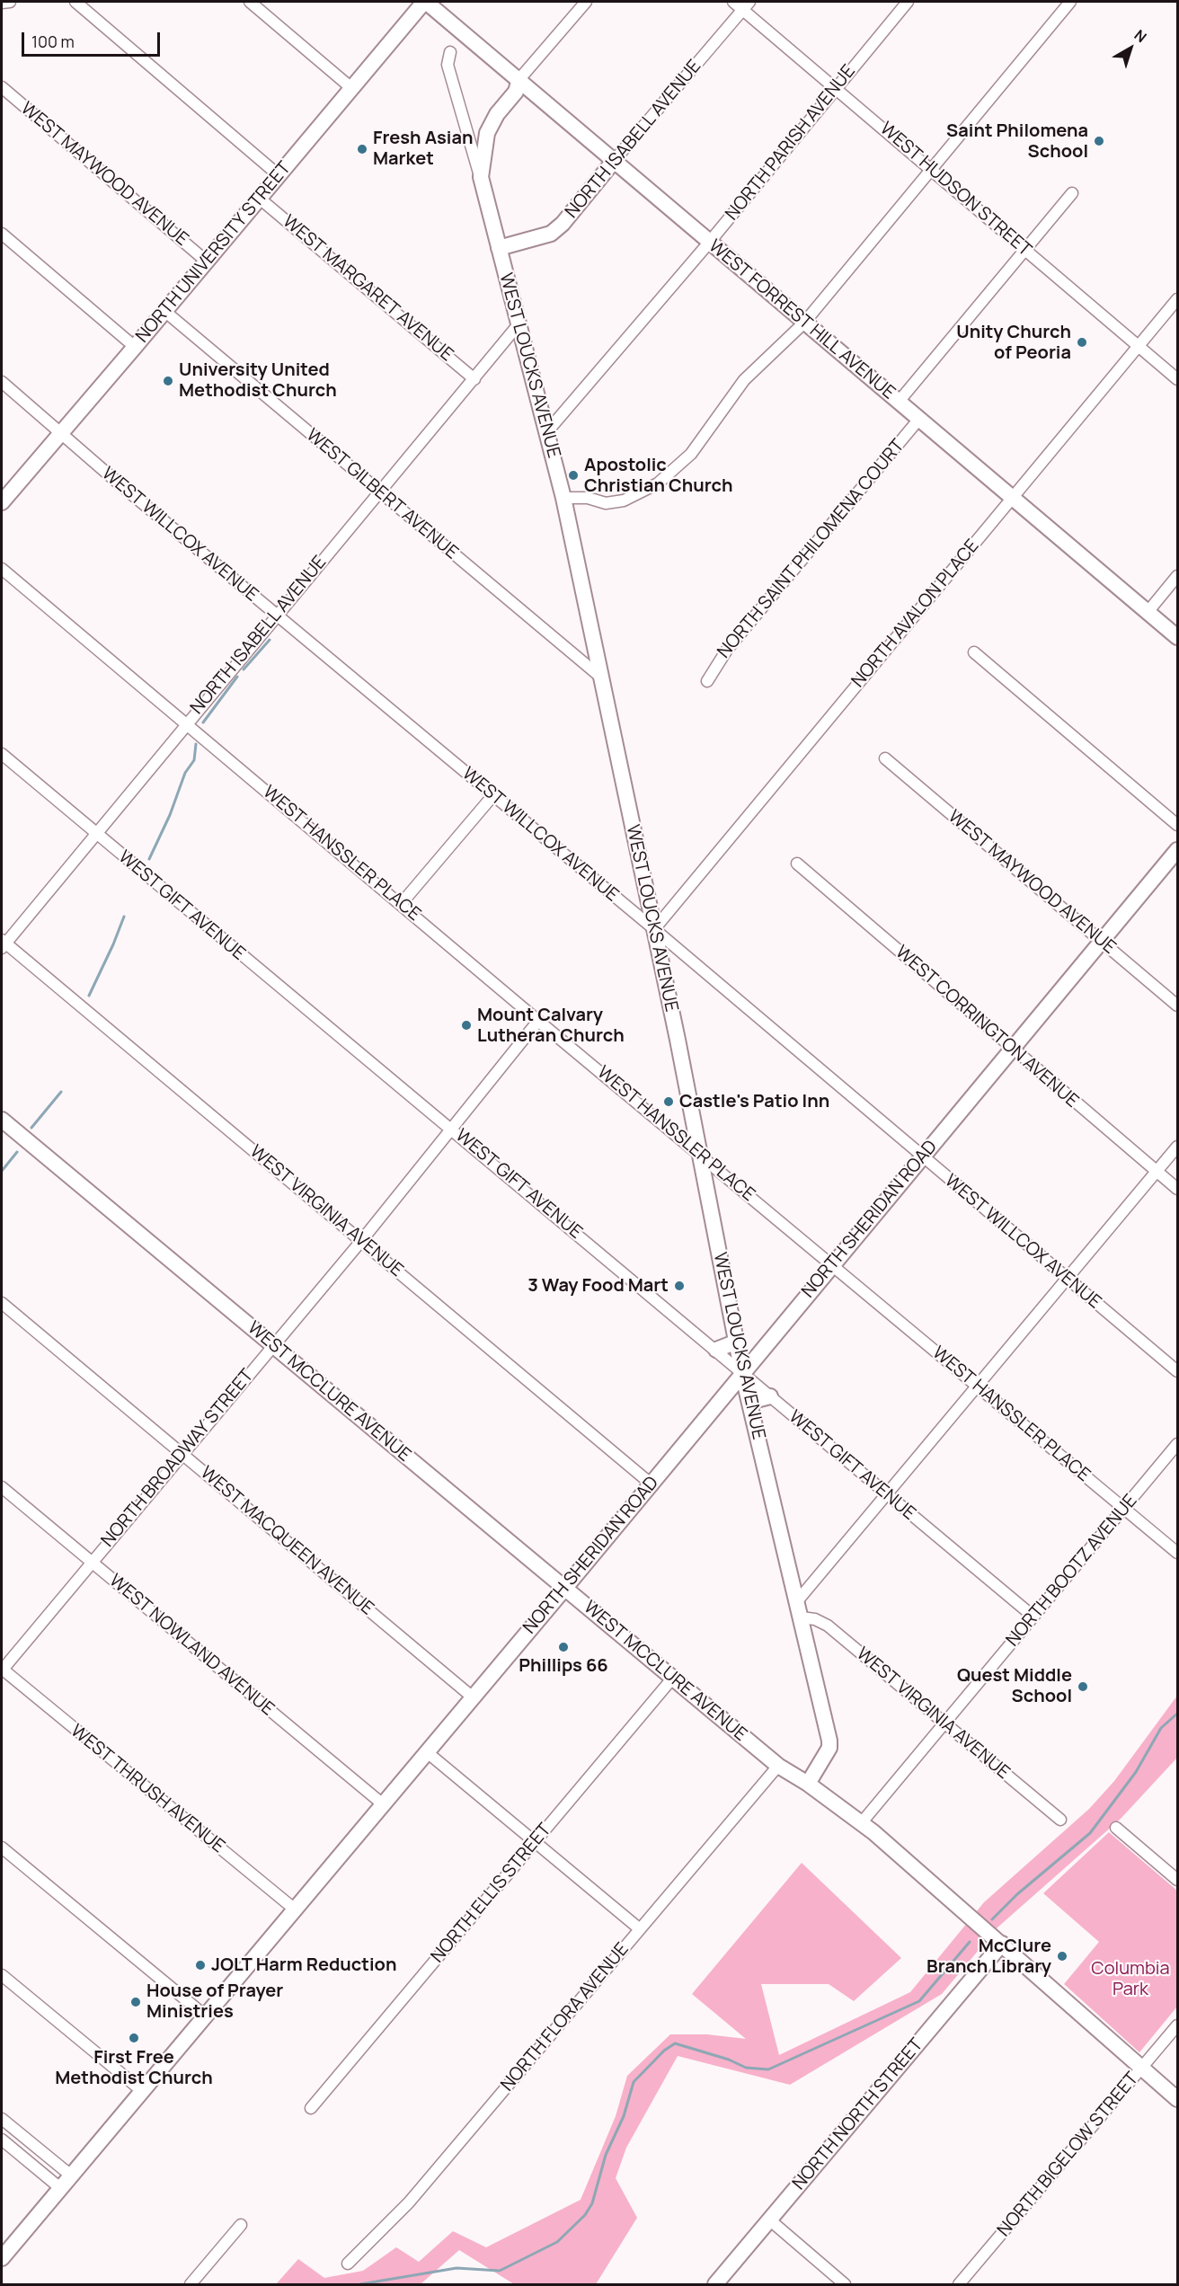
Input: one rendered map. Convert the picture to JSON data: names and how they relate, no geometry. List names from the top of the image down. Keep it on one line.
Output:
{"streets":{"street":["NORTH ISABELL AVENUE","NORTH PARISH AVENUE","WEST MAYWOOD AVENUE","WEST HUDSON STREET","NORTH UNIVERSITY STREET","WEST MARGARET AVENUE","WEST FORREST HILL AVENUE","WEST LOUCKS AVENUE","WEST GILBERT AVENUE","WEST WILLCOX AVENUE","NORTH SAINT PHILOMENA COURT","NORTH AVALON PLACE","WEST HANSSLER PLACE","WEST GIFT AVENUE","WEST CORRINGTON AVENUE","WEST VIRGINIA AVENUE","NORTH SHERIDAN ROAD","WEST MCCLURE AVENUE","NORTH BROADWAY STREET","WEST MACQUEEN AVENUE","NORTH BOOTZ AVENUE","WEST NOWLAND AVENUE","WEST THRUSH AVENUE","NORTH ELLIS STREET","NORTH FLORA AVENUE","NORTH NORTH STREET","NORTH BIGELOW STREET"]},"crossings":[["NORTH ISABELL AVENUE","WEST HUDSON STREET"],["NORTH ISABELL AVENUE","WEST MARGARET AVENUE"],["NORTH ISABELL AVENUE","WEST FORREST HILL AVENUE"],["NORTH ISABELL AVENUE","WEST LOUCKS AVENUE"],["NORTH ISABELL AVENUE","WEST GILBERT AVENUE"],["NORTH ISABELL AVENUE","WEST WILLCOX AVENUE"],["NORTH ISABELL AVENUE","WEST HANSSLER PLACE"],["NORTH ISABELL AVENUE","WEST GIFT AVENUE"],["NORTH ISABELL AVENUE","WEST VIRGINIA AVENUE"],["NORTH PARISH AVENUE","WEST HUDSON STREET"],["NORTH PARISH AVENUE","WEST FORREST HILL AVENUE"],["NORTH PARISH AVENUE","WEST LOUCKS AVENUE"],["WEST MAYWOOD AVENUE","NORTH UNIVERSITY STREET"],["WEST MAYWOOD AVENUE","NORTH SHERIDAN ROAD"],["WEST HUDSON STREET","NORTH AVALON PLACE"],["NORTH UNIVERSITY STREET","WEST MARGARET AVENUE"],["NORTH UNIVERSITY STREET","WEST FORREST HILL AVENUE"],["NORTH UNIVERSITY STREET","WEST GILBERT AVENUE"],["NORTH UNIVERSITY STREET","WEST WILLCOX AVENUE"],["WEST FORREST HILL AVENUE","NORTH SAINT PHILOMENA COURT"],["WEST FORREST HILL AVENUE","NORTH AVALON PLACE"],["WEST LOUCKS AVENUE","WEST GILBERT AVENUE"],["WEST LOUCKS AVENUE","WEST WILLCOX AVENUE"],["WEST LOUCKS AVENUE","NORTH AVALON PLACE"],["WEST LOUCKS AVENUE","WEST HANSSLER PLACE"],["WEST LOUCKS AVENUE","WEST GIFT AVENUE"],["WEST LOUCKS AVENUE","WEST VIRGINIA AVENUE"],["WEST LOUCKS AVENUE","NORTH SHERIDAN ROAD"],["WEST LOUCKS AVENUE","WEST MCCLURE AVENUE"],["WEST WILLCOX AVENUE","NORTH AVALON PLACE"],["WEST WILLCOX AVENUE","NORTH SHERIDAN ROAD"],["WEST HANSSLER PLACE","NORTH SHERIDAN ROAD"],["WEST HANSSLER PLACE","NORTH BROADWAY STREET"],["WEST HANSSLER PLACE","NORTH BOOTZ AVENUE"],["WEST GIFT AVENUE","NORTH SHERIDAN ROAD"],["WEST GIFT AVENUE","NORTH BROADWAY STREET"],["WEST GIFT AVENUE","NORTH BOOTZ AVENUE"],["WEST CORRINGTON AVENUE","NORTH SHERIDAN ROAD"],["WEST VIRGINIA AVENUE","NORTH SHERIDAN ROAD"],["WEST VIRGINIA AVENUE","NORTH BROADWAY STREET"],["WEST VIRGINIA AVENUE","NORTH BOOTZ AVENUE"],["NORTH SHERIDAN ROAD","WEST MCCLURE AVENUE"],["NORTH SHERIDAN ROAD","WEST MACQUEEN AVENUE"],["NORTH SHERIDAN ROAD","WEST NOWLAND AVENUE"],["NORTH SHERIDAN ROAD","WEST THRUSH AVENUE"],["WEST MCCLURE AVENUE","NORTH BROADWAY STREET"],["WEST MCCLURE AVENUE","NORTH BOOTZ AVENUE"],["WEST MCCLURE AVENUE","NORTH ELLIS STREET"],["WEST MCCLURE AVENUE","NORTH FLORA AVENUE"],["WEST MCCLURE AVENUE","NORTH NORTH STREET"],["WEST MCCLURE AVENUE","NORTH BIGELOW STREET"],["NORTH BROADWAY STREET","WEST MACQUEEN AVENUE"],["NORTH BROADWAY STREET","WEST NOWLAND AVENUE"],["NORTH BROADWAY STREET","WEST THRUSH AVENUE"]],"parks":["Columbia Park"],"places":["Saint Philomena School","Fresh Asian Market","Unity Church of Peoria","University United Methodist Church","Apostolic Christian Church","Mount Calvary Lutheran Church","Castle's Patio Inn","3 Way Food Mart","Phillips 66","Quest Middle School","McClure Branch Library","JOLT Harm Reduction","House of Prayer Ministries","First Free Methodist Church"],"scale_bar":"100 m","north":"top right"}
